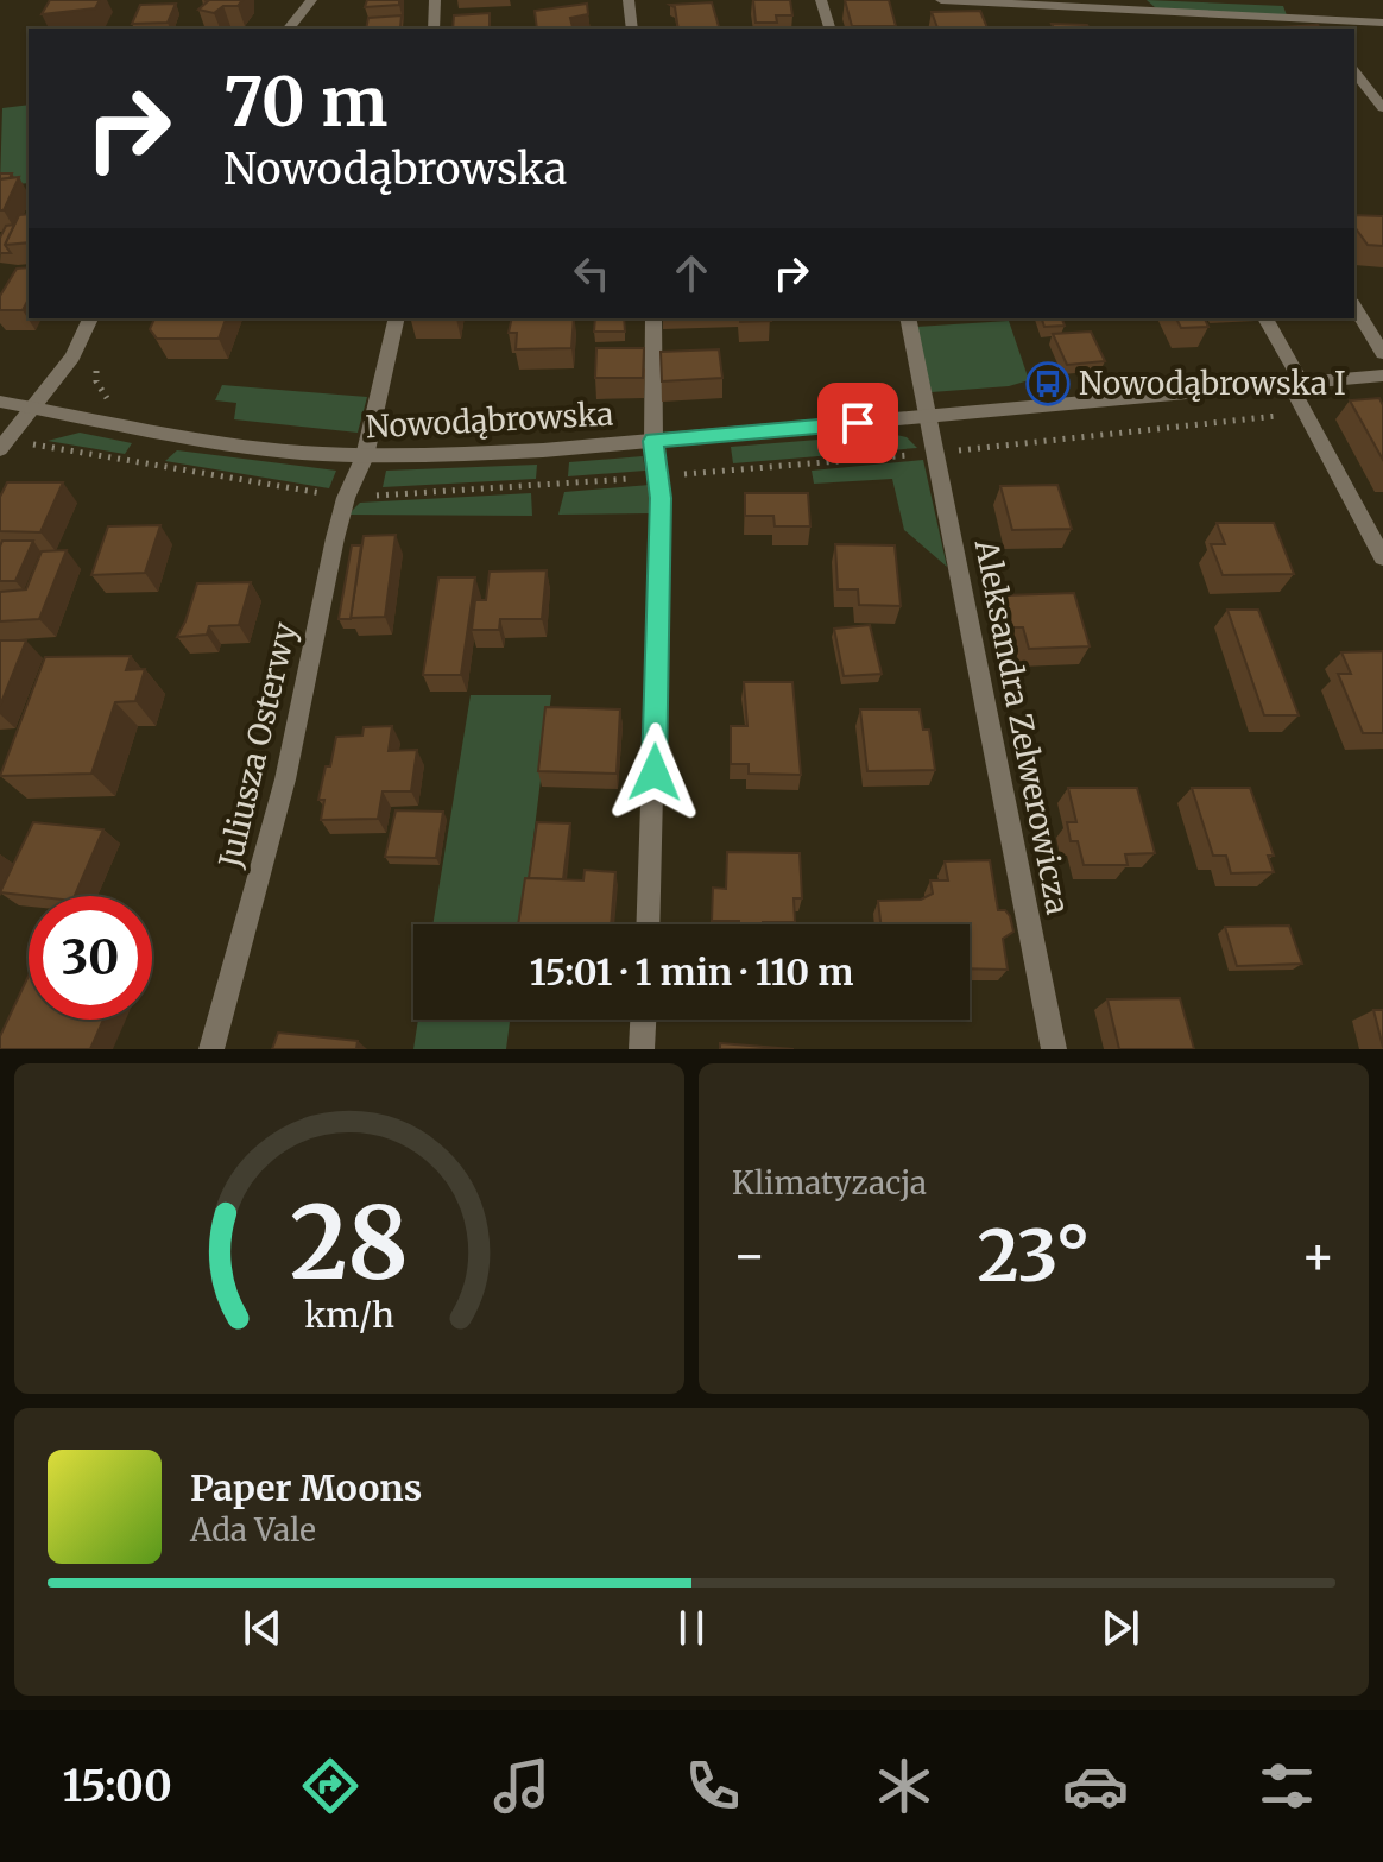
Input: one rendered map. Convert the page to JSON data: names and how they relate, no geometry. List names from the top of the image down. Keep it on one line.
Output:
{"streets":{"street":["Nowodąbrowska","Aleksandra Zelwerowicza","Juliusza Osterwy"]},"crossings":[["Nowodąbrowska","Aleksandra Zelwerowicza"],["Nowodąbrowska","Juliusza Osterwy"]],"places":{"bus stop":["Nowodąbrowska I"]},"page":{"turn":["70 m","Nowodąbrowska"],"limit":"30","trip":"15:01 · 1 min · 110 m","tile":"Klimatyzacja","heat":["−","23°","+"],"song":["Paper Moons","Ada Vale"],"tabs":"15:00","gauge":["28","km/h"]}}
